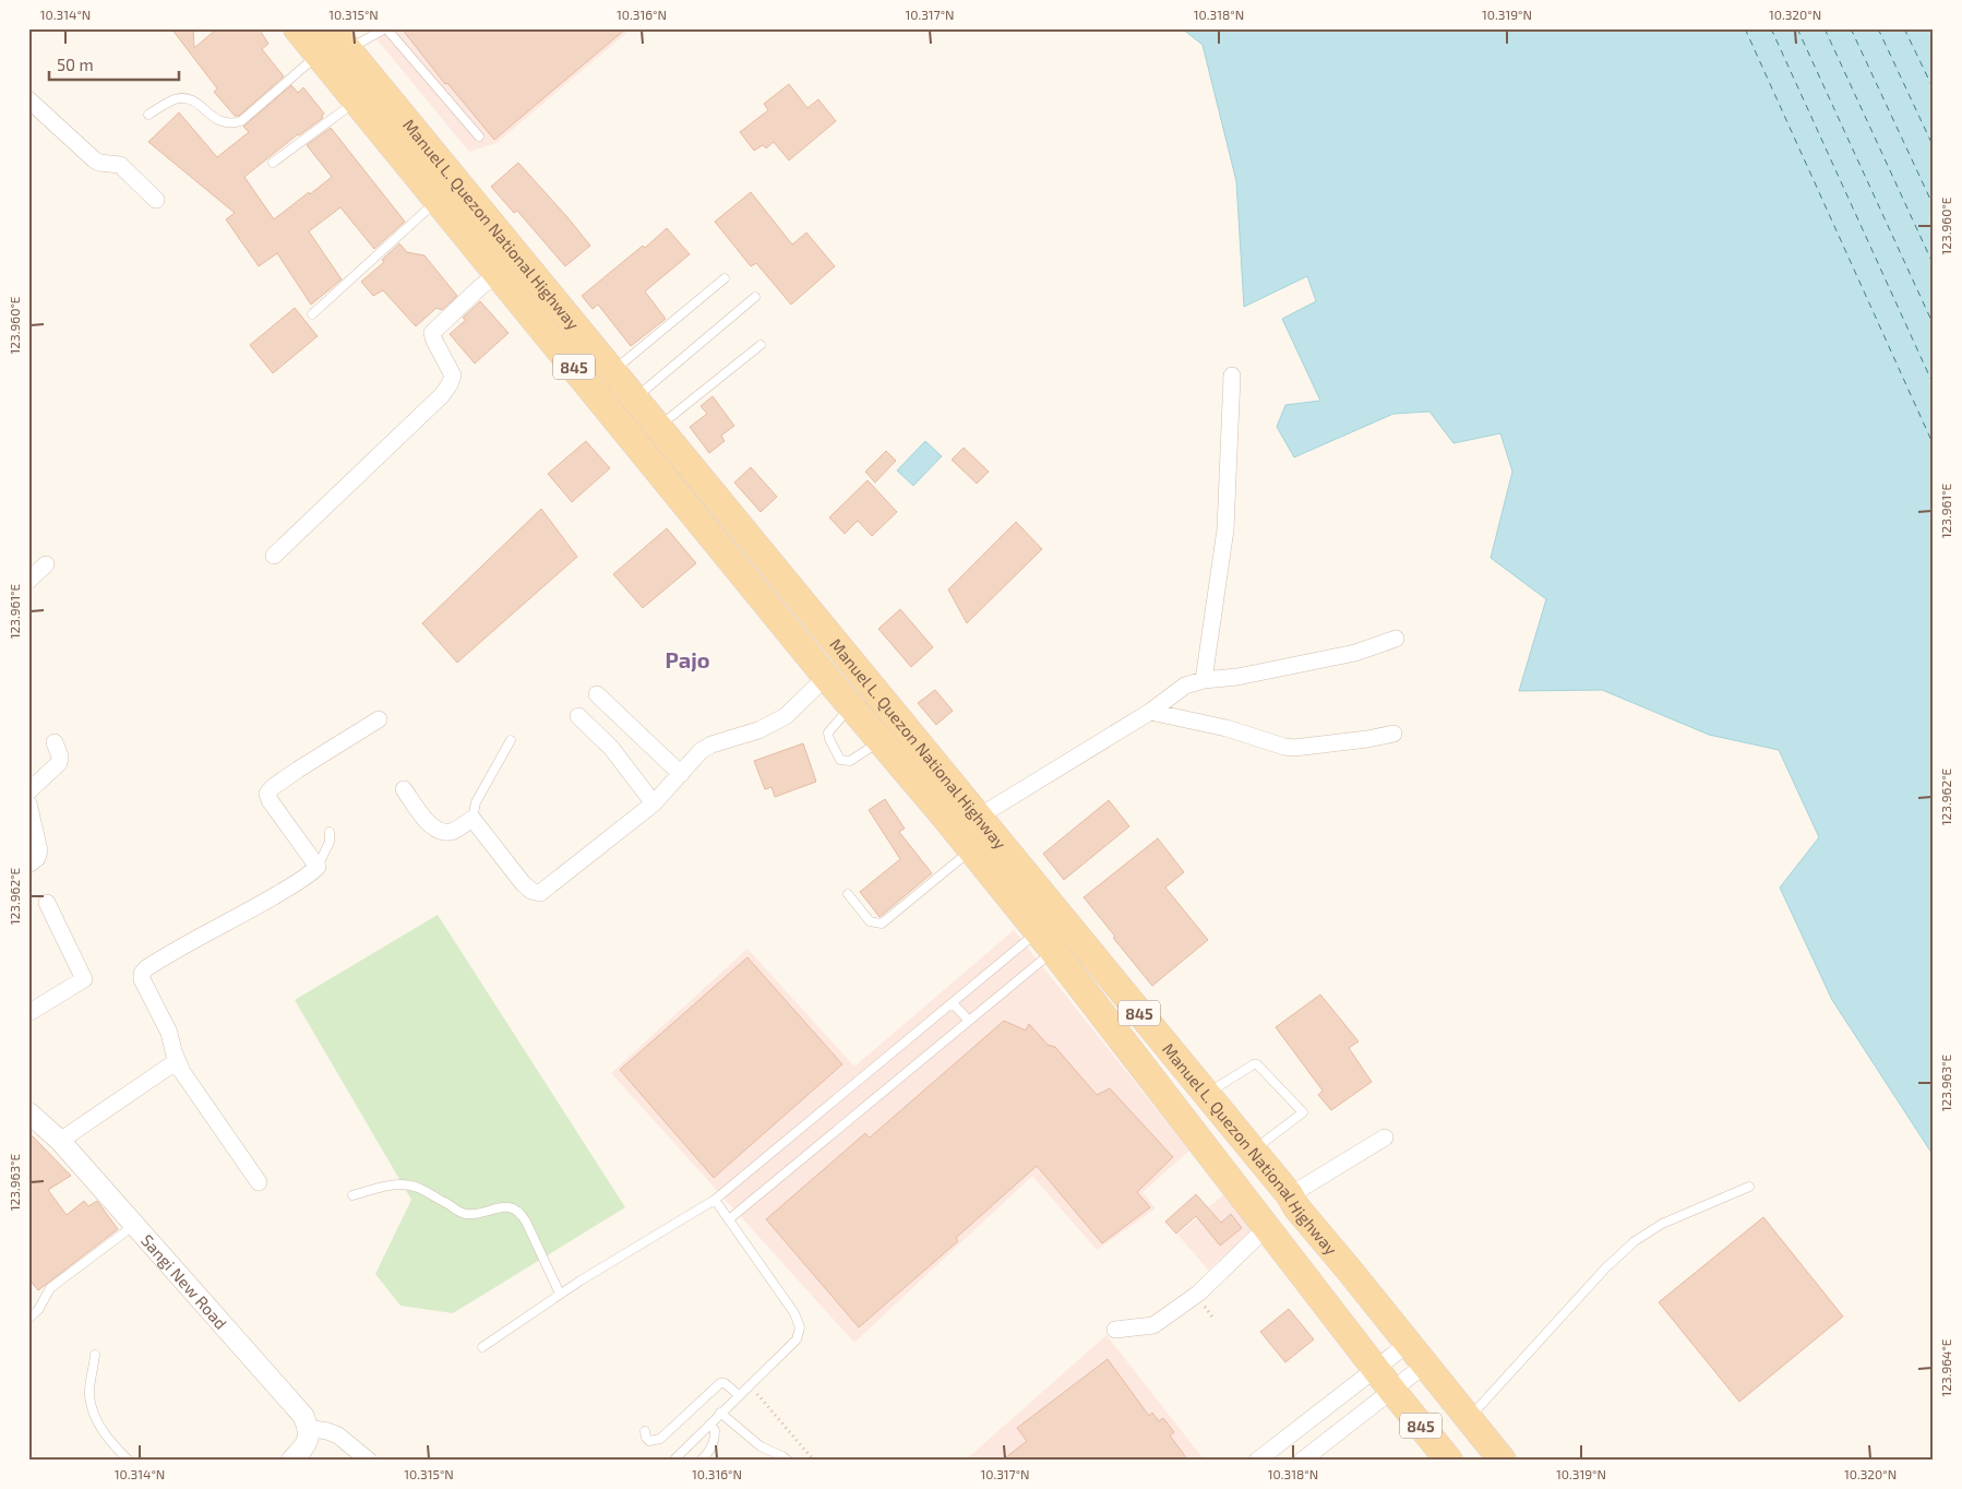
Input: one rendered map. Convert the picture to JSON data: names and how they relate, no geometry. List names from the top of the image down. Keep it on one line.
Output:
{"streets":{"main road":["Manuel L. Quezon National Highway","845"],"street":["Sangi New Road"]},"districts":["Pajo"],"scale_bar":"50 m","coordinates":["10.314°N","10.315°N","10.316°N","10.317°N","10.318°N","10.319°N","10.320°N","123.960°E","123.961°E","123.962°E","123.963°E","123.964°E"]}
